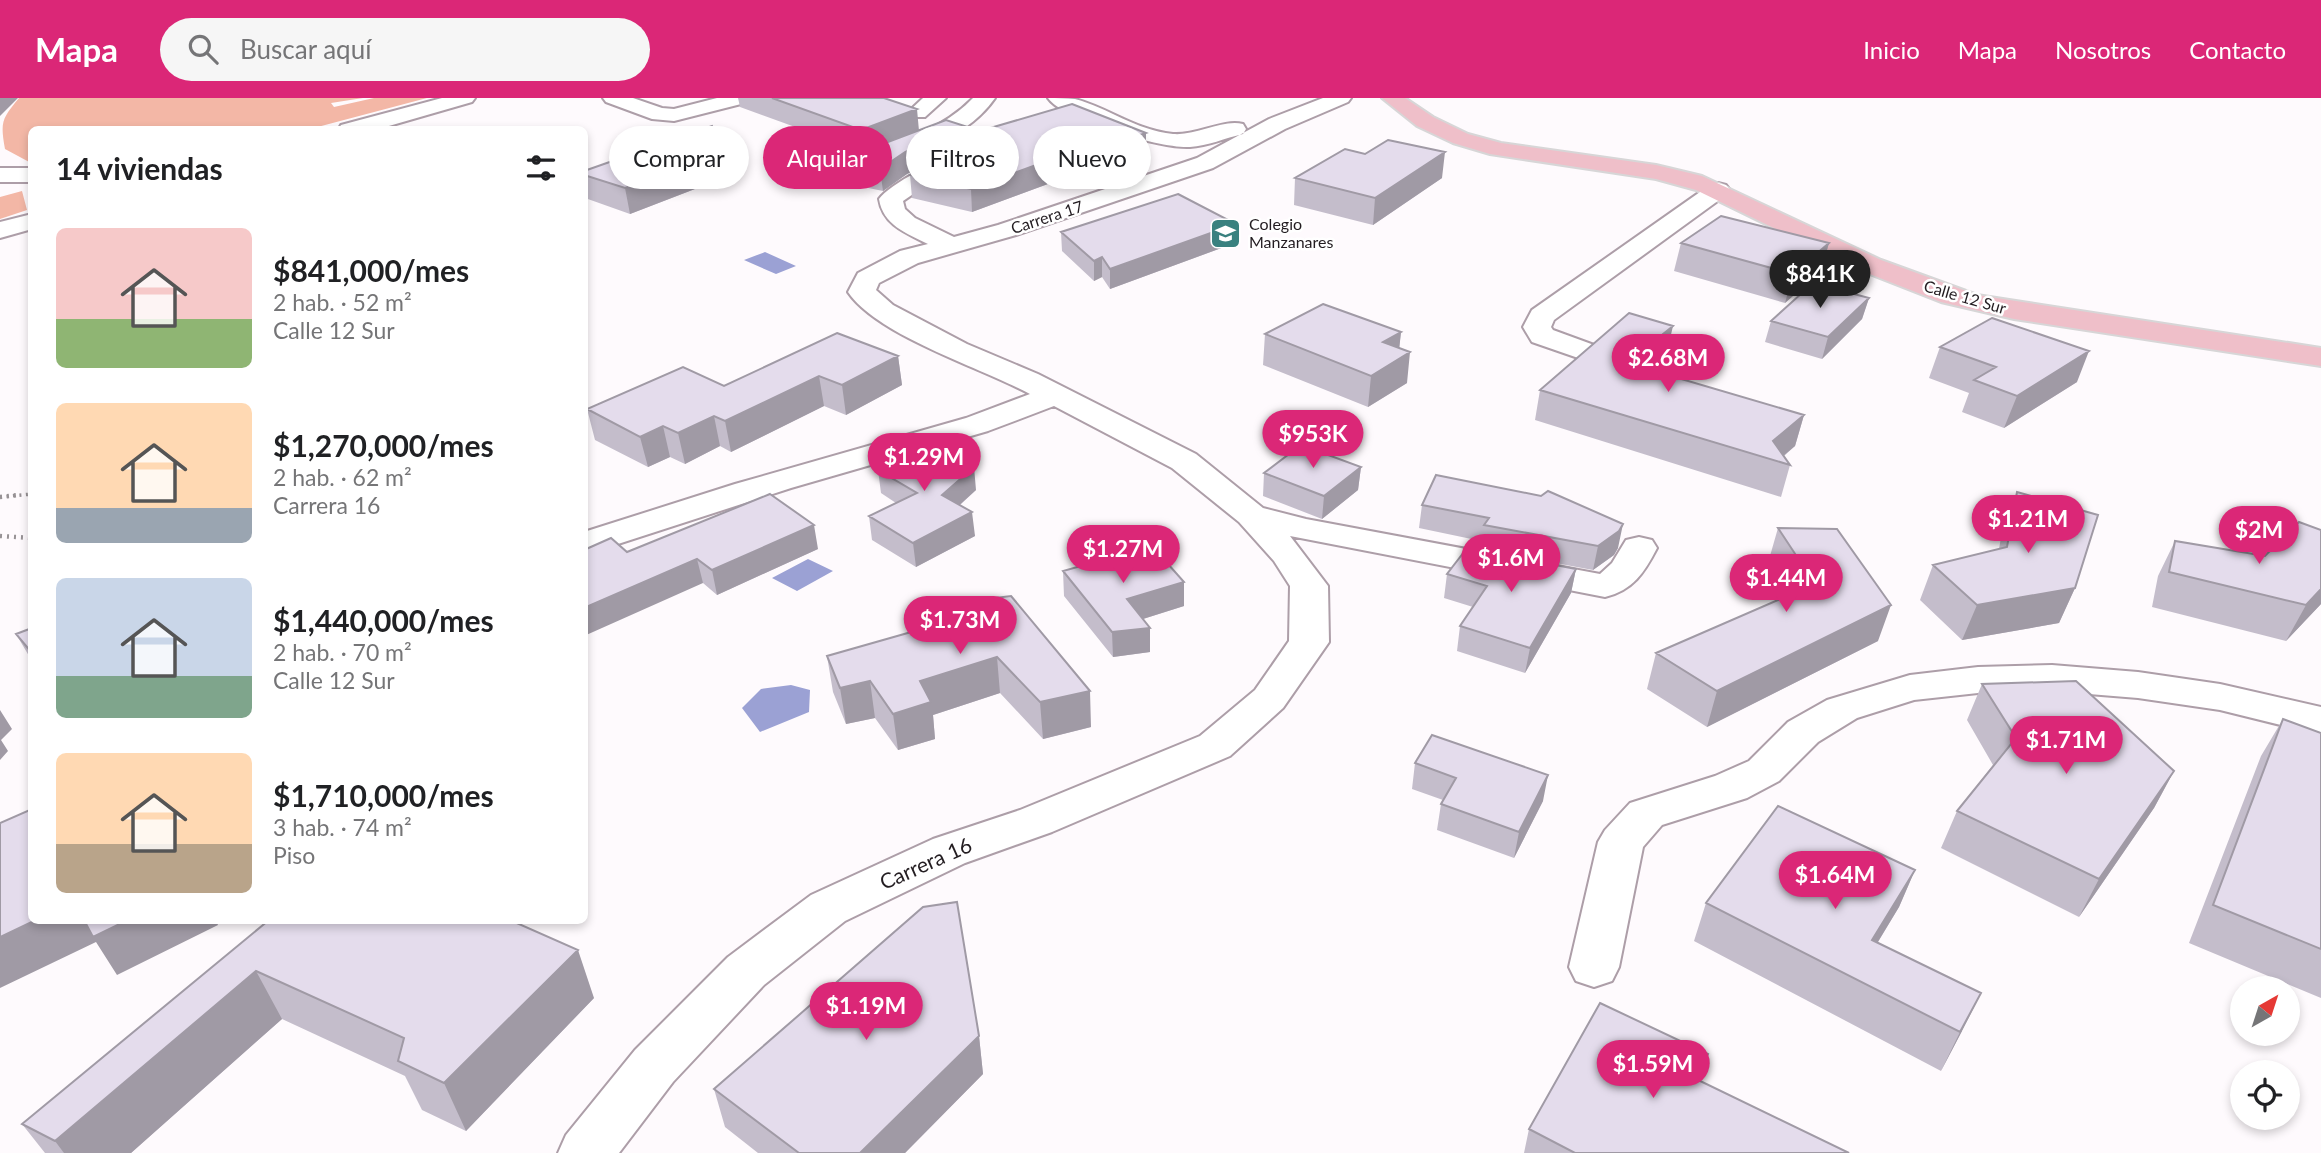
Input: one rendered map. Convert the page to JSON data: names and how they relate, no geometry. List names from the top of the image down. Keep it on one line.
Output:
{"streets":{"main road":["Calle 12 Sur"],"street":["Carrera 17","Carrera 16"]},"places":{"school or university":["Colegio Manzanares"]},"north":"top right","page":{"header":"Mapa","search":"Buscar aquí","nav":["Inicio","Mapa","Nosotros","Contacto"],"chip":["Comprar","Alquilar","Filtros","Nuevo"],"heading":"14 viviendas","list":[{"name":"$841,000/mes","note":"2 hab. · 52 m² · Calle 12 Sur"},{"name":"$1,270,000/mes","note":"2 hab. · 62 m² · Carrera 16"},{"name":"$1,440,000/mes","note":"2 hab. · 70 m² · Calle 12 Sur"},{"name":"$1,710,000/mes","note":"3 hab. · 74 m² · Piso"}],"price":["$841K","$2.68M","$953K","$1.29M","$1.21M","$2M","$1.27M","$1.6M","$1.44M","$1.73M","$1.71M","$1.64M","$1.19M","$1.59M"]}}
